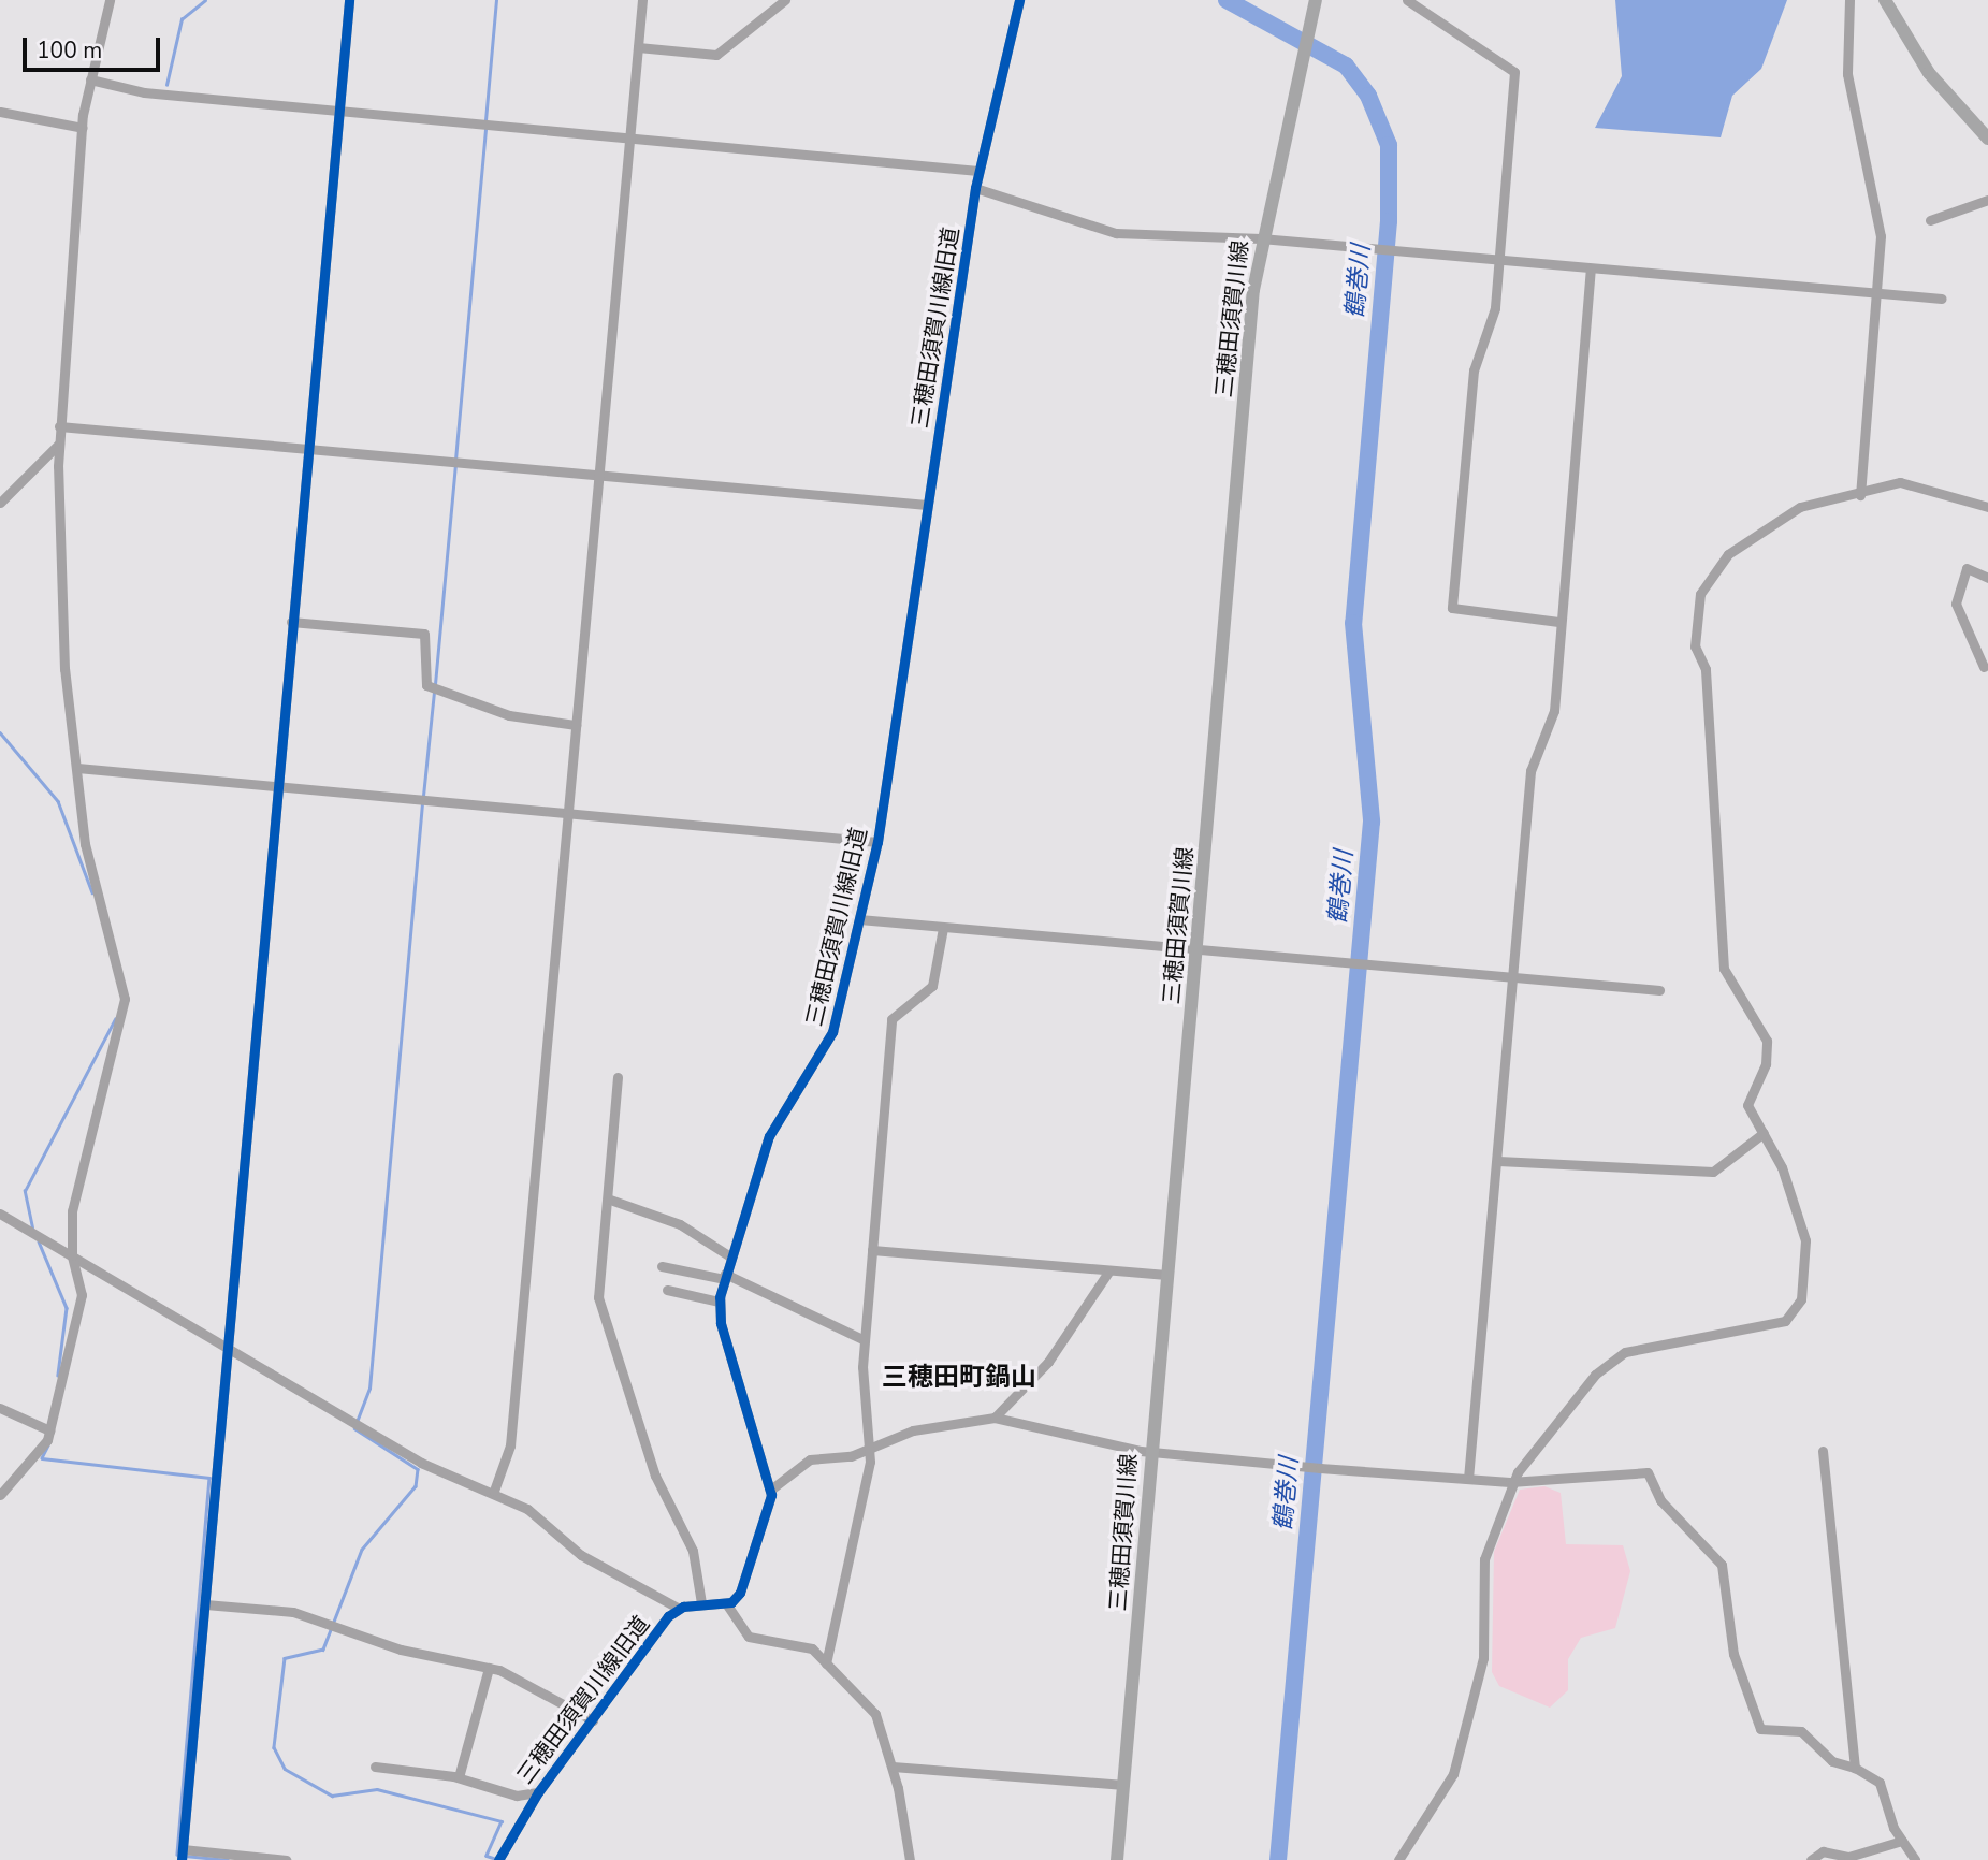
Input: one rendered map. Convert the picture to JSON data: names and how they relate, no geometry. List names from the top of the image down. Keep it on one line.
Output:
{"streets":{"main road":["三穂田須賀川線"],"street":["三穂田須賀川線旧道"]},"districts":["三穂田町鍋山"],"water":["鶴巻川"],"scale_bar":"100 m"}
